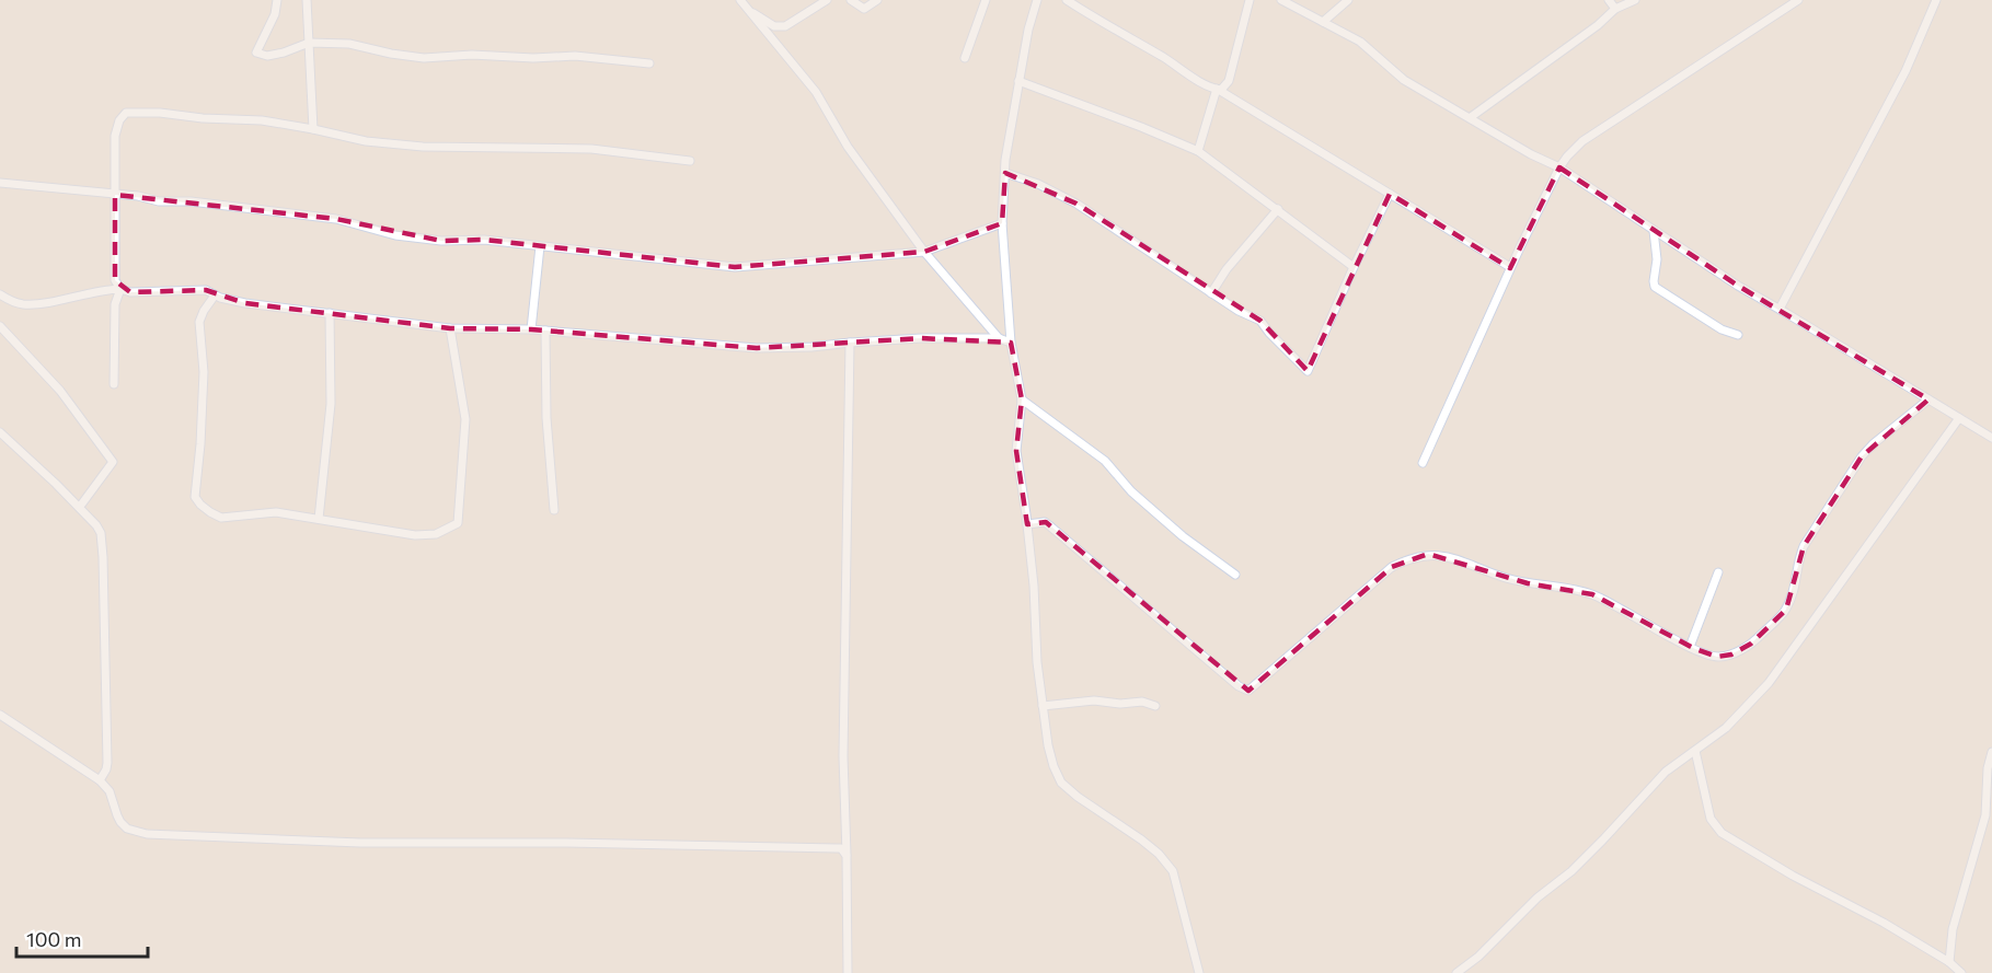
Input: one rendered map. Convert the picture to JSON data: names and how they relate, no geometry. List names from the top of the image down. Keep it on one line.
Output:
{"scale_bar":"100 m"}
